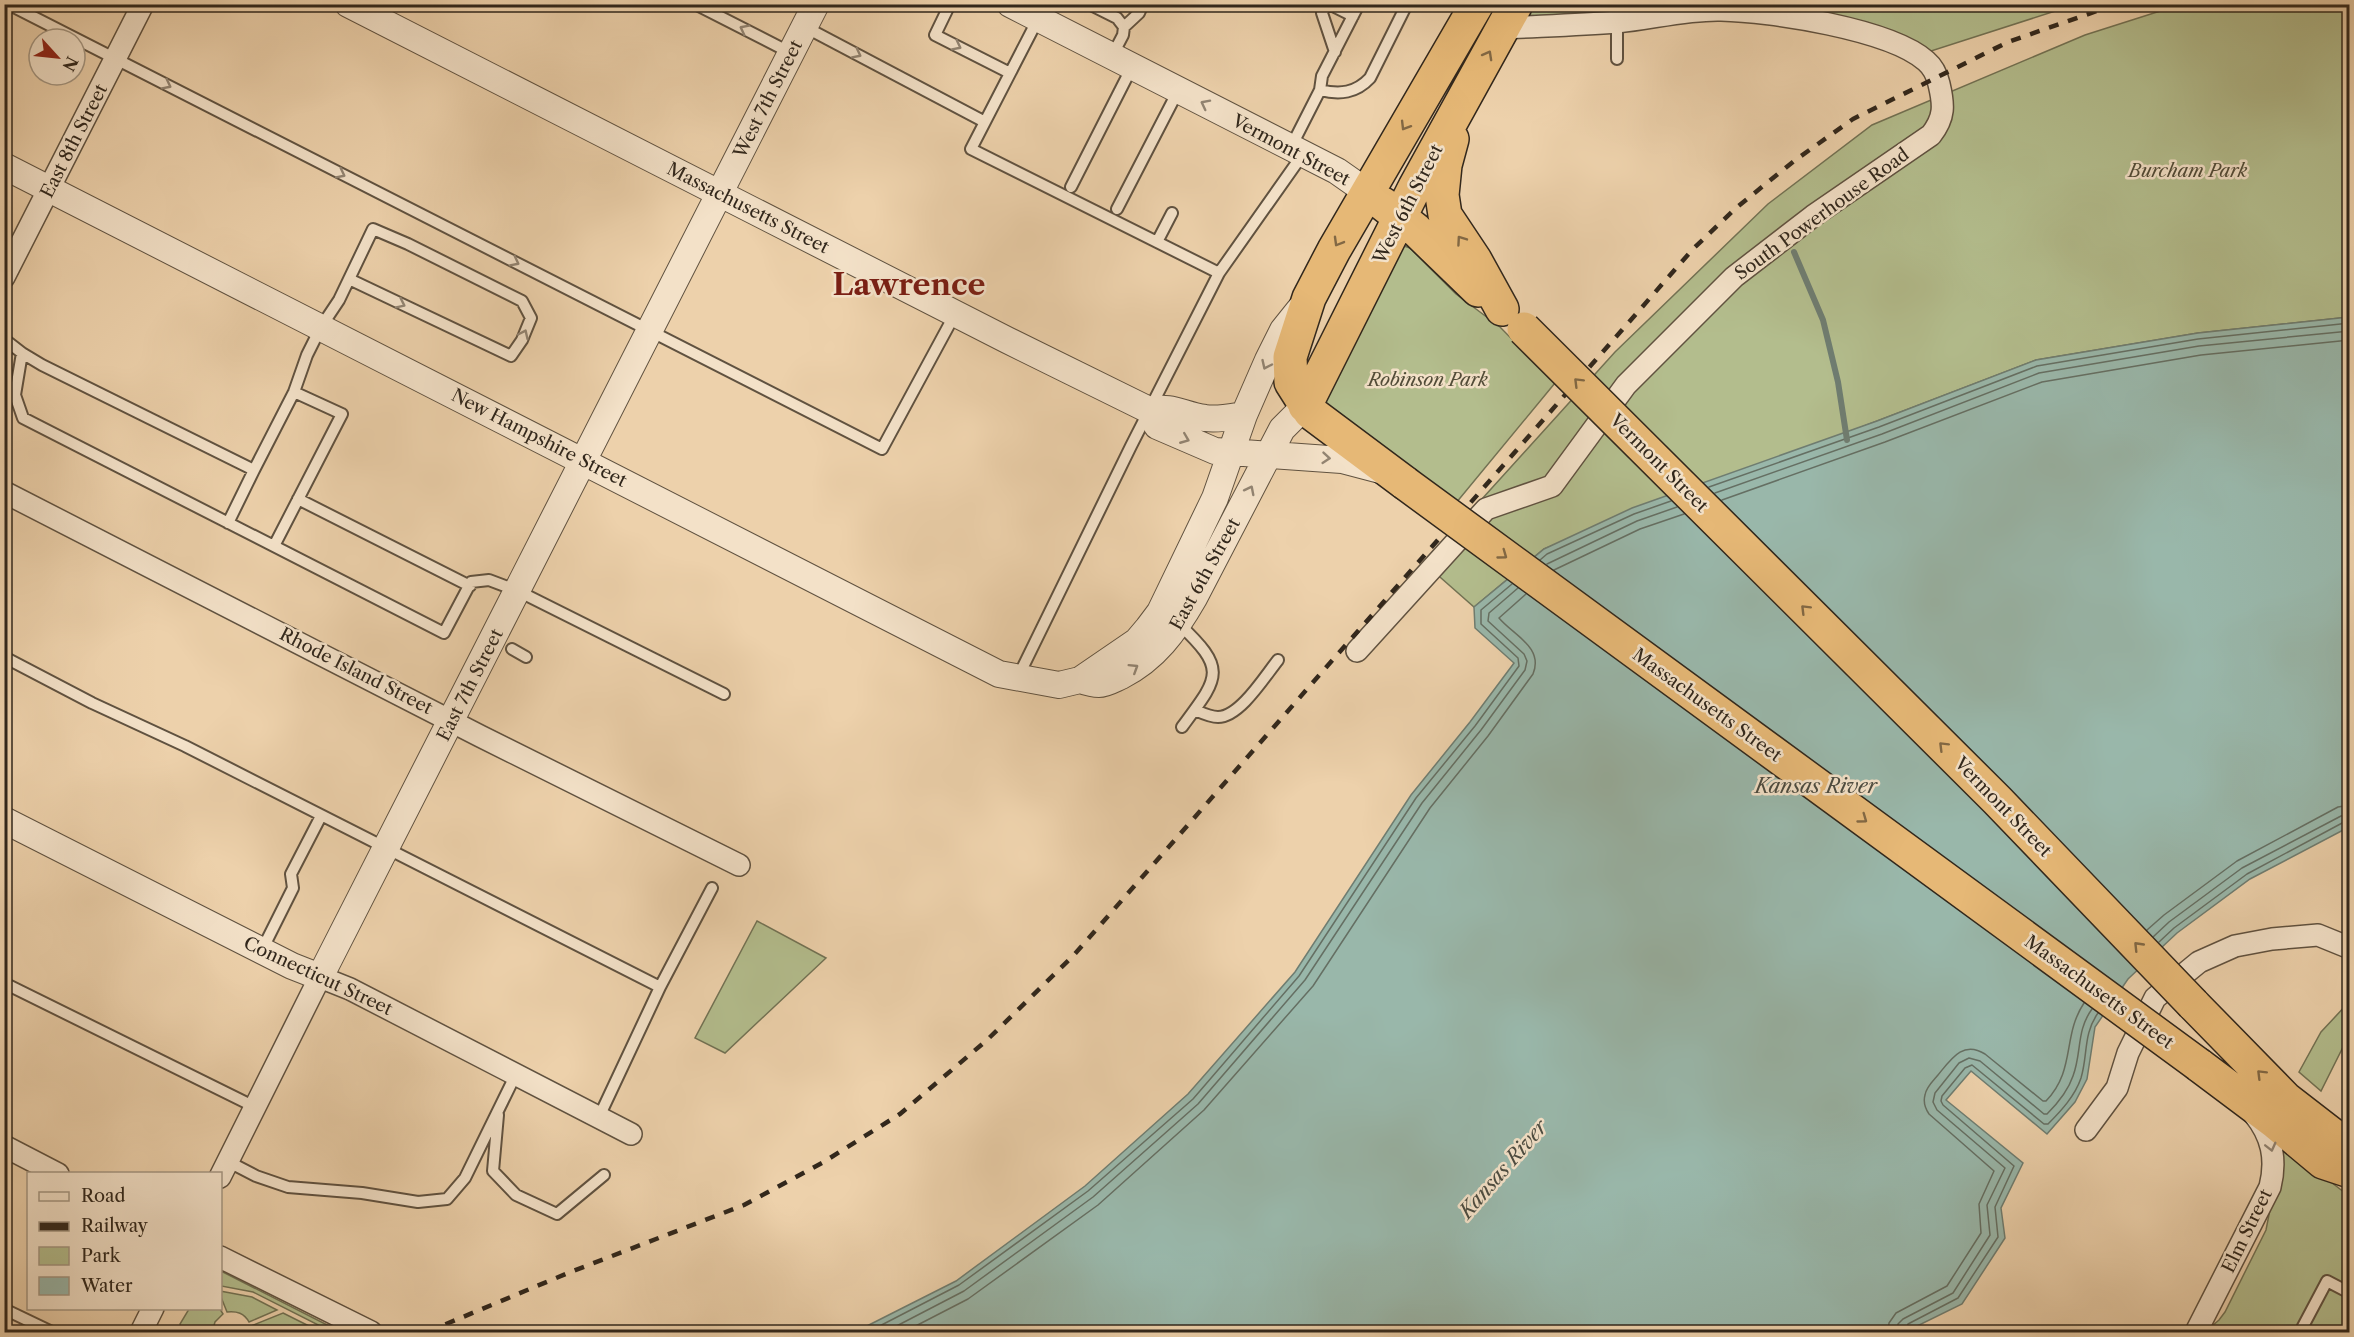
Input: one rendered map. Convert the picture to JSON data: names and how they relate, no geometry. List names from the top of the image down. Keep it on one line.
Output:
{"streets":{"highway":["Vermont Street","West 6th Street","Massachusetts Street"],"street":["West 7th Street","East 8th Street","South Powerhouse Road","New Hampshire Street","East 6th Street","Rhode Island Street","East 7th Street","Connecticut Street","Elm Street"]},"crossings":[["West 7th Street","Massachusetts Street"],["West 7th Street","East 7th Street"],["East 8th Street","New Hampshire Street"],["Vermont Street","West 6th Street"],["West 6th Street","Massachusetts Street"],["West 6th Street","South Powerhouse Road"],["West 6th Street","East 6th Street"],["Massachusetts Street","East 6th Street"],["Massachusetts Street","East 7th Street"],["Massachusetts Street","Elm Street"],["New Hampshire Street","East 6th Street"],["New Hampshire Street","East 7th Street"],["Rhode Island Street","East 7th Street"],["East 7th Street","Connecticut Street"]],"one_way":["Vermont Street","Massachusetts Street","Elm Street"],"districts":["Lawrence"],"water":["Kansas River"],"parks":["Burcham Park","Robinson Park"],"legend":["Road","Railway","Park","Water"],"north":"bottom right"}
